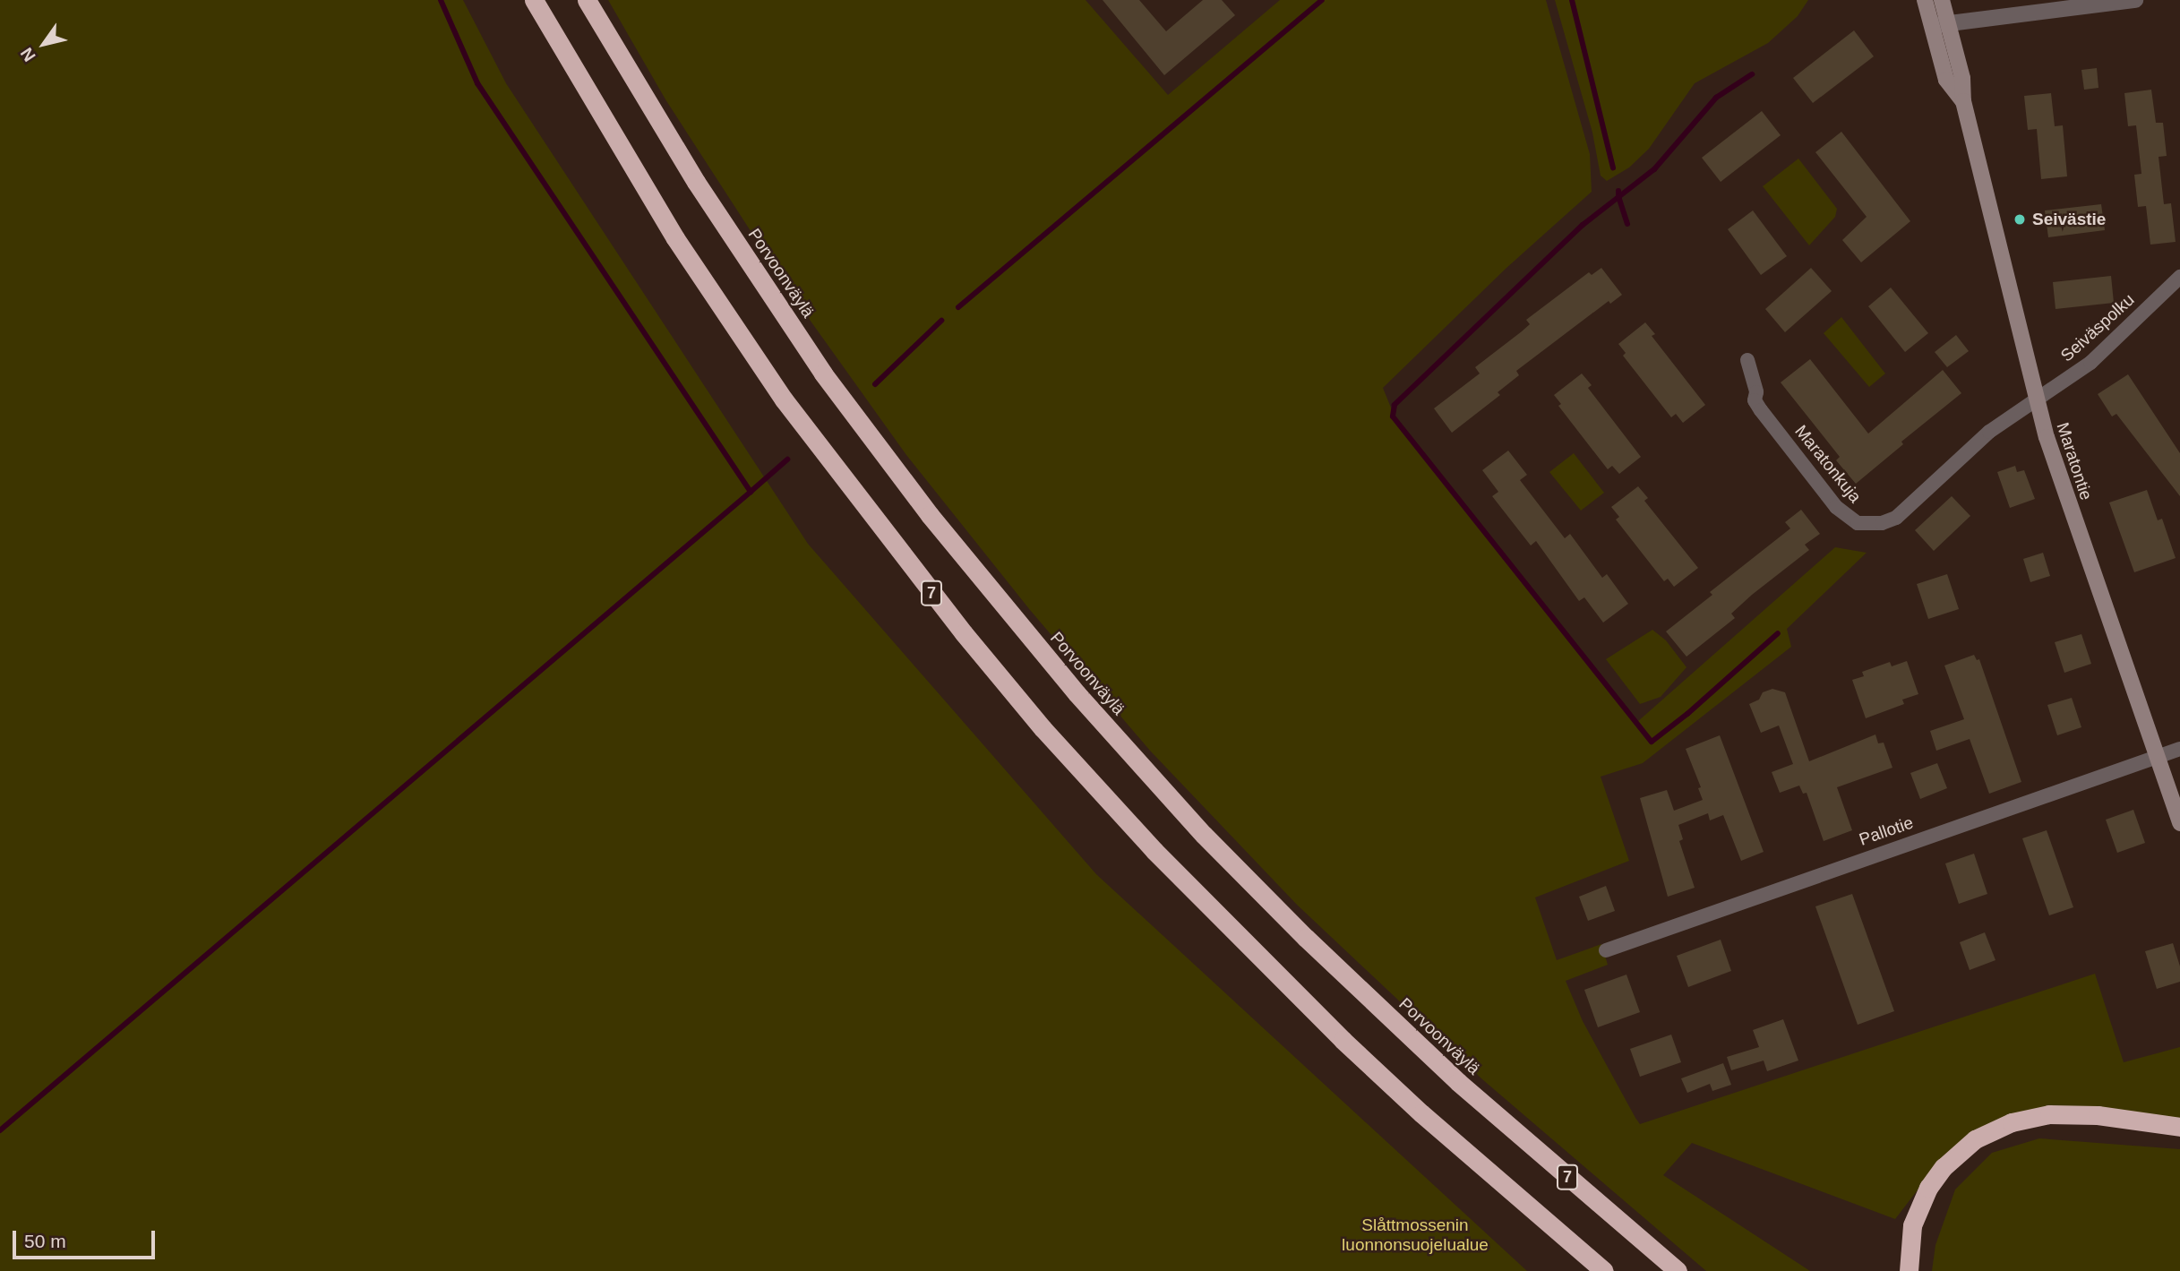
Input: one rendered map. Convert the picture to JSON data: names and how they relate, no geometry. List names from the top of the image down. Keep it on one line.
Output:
{"streets":{"highway":["Porvoonväylä","7"],"main road":["Maratontie"],"street":["Seiväspolku","Maratonkuja","Pallotie"]},"crossings":[["Seiväspolku","Maratontie"],["Seiväspolku","Maratonkuja"],["Maratontie","Maratonkuja"],["Maratontie","Pallotie"]],"parks":["Slåttmossenin luonnonsuojelualue"],"places":["Seivästie"],"scale_bar":"50 m","north":"bottom left"}
